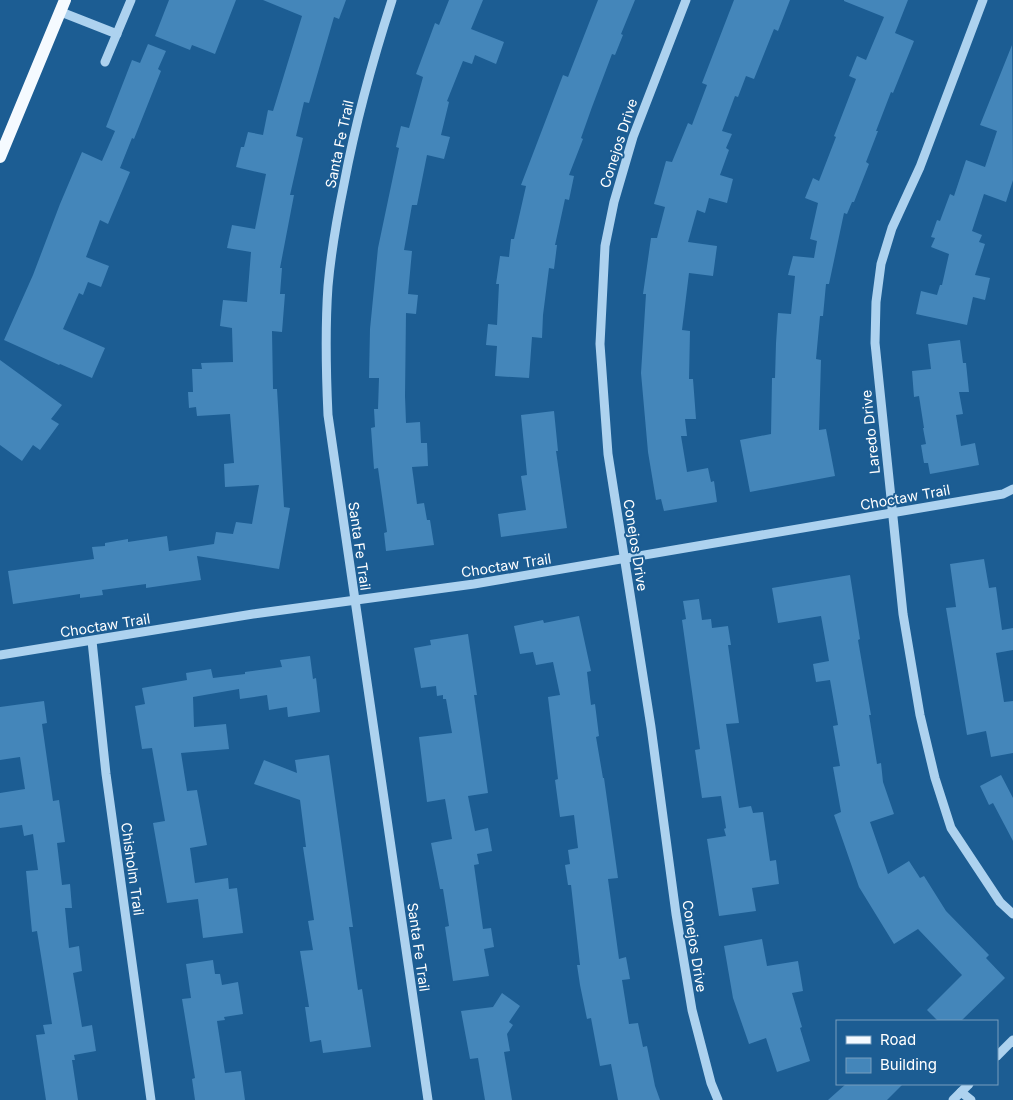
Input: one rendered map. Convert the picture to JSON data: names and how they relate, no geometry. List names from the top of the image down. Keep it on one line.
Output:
{"streets":{"street":["Conejos Drive","Santa Fe Trail","Laredo Drive","Choctaw Trail","Chisholm Trail"]},"crossings":[["Conejos Drive","Choctaw Trail"],["Santa Fe Trail","Choctaw Trail"],["Laredo Drive","Choctaw Trail"],["Choctaw Trail","Chisholm Trail"]],"legend":["Road","Building"]}
